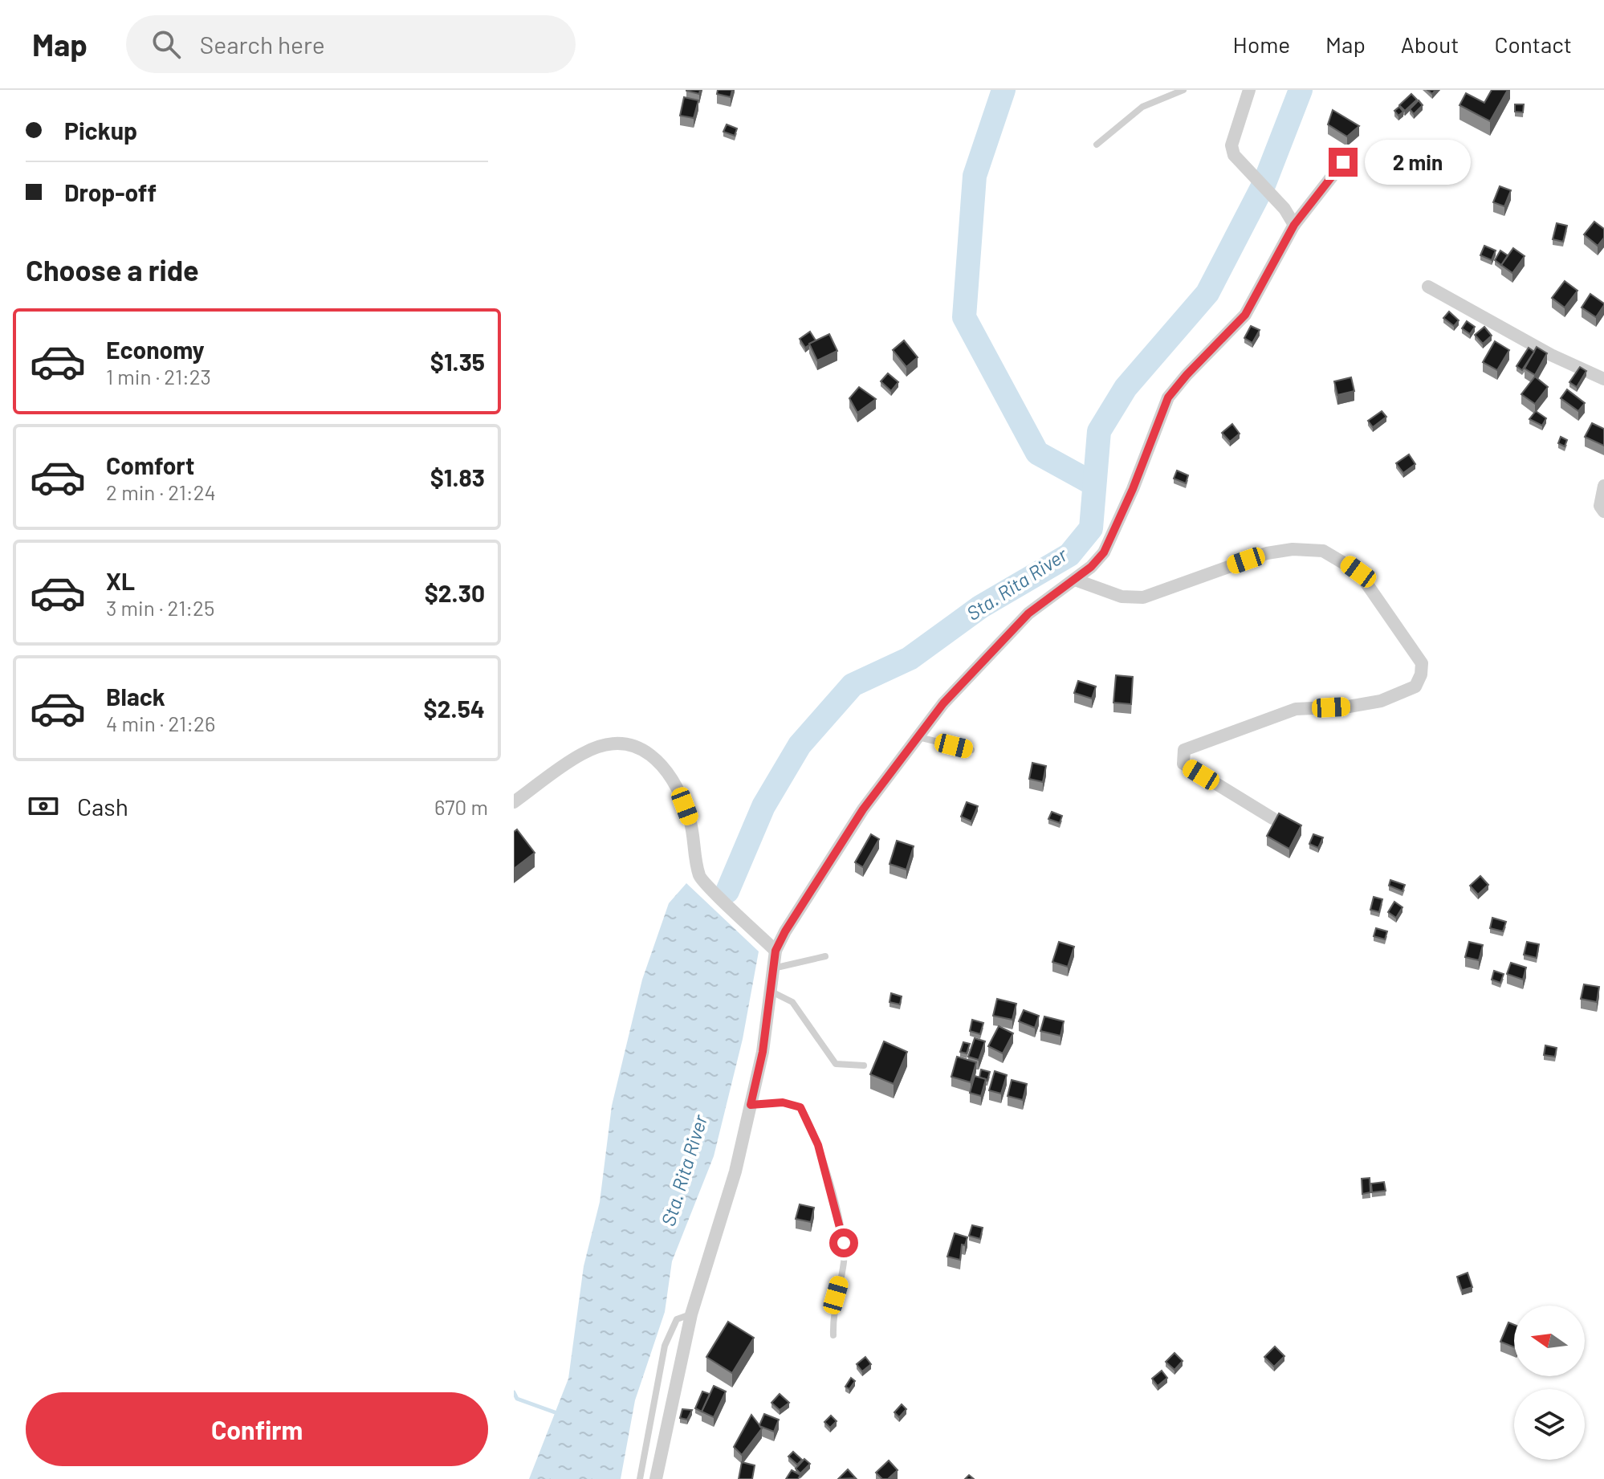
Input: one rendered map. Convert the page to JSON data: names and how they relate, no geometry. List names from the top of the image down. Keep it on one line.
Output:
{"water":["Sta. Rita River"],"north":"left","page":{"header":"Map","search":"Search here","nav":["Home","Map","About","Contact"],"banner":["Pickup","Drop-off"],"bubble":"2 min","heading":"Choose a ride","list":[{"name":"Economy","note":"1 min · 21:23","value":"$1.35"},{"name":"Comfort","note":"2 min · 21:24","value":"$1.83"},{"name":"XL","note":"3 min · 21:25","value":"$2.30"},{"name":"Black","note":"4 min · 21:26","value":"$2.54"}],"pay":["Cash","670 m"],"buttons":"Confirm"}}
